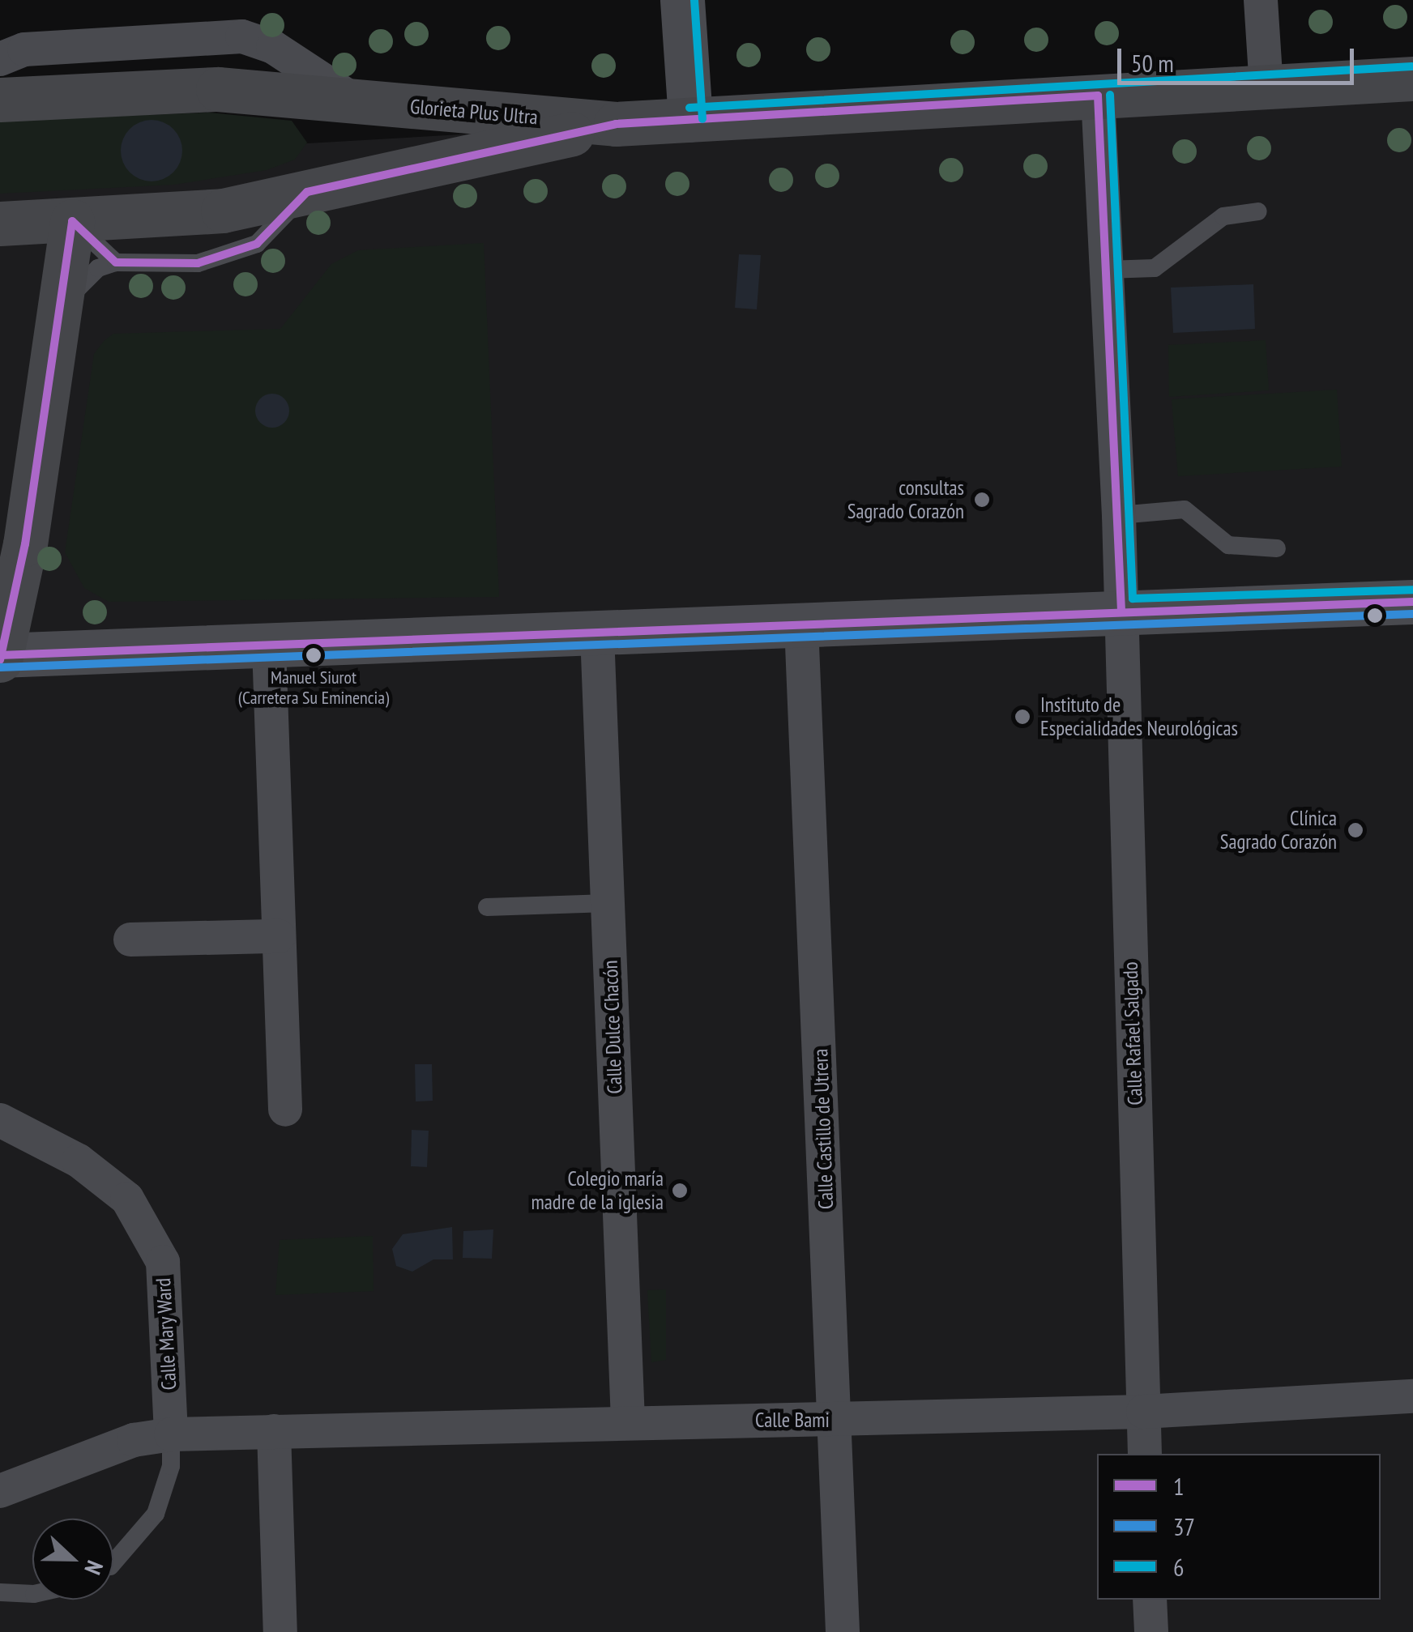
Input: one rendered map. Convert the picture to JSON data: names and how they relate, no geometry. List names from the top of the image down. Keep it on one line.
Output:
{"streets":{"main road":["Glorieta Plus Ultra"],"street":["Calle Dulce Chacón","Calle Rafael Salgado","Calle Castillo de Utrera","Calle Mary Ward","Calle Bami"]},"crossings":[["Calle Dulce Chacón","Calle Bami"],["Calle Rafael Salgado","Calle Bami"],["Calle Castillo de Utrera","Calle Bami"],["Calle Mary Ward","Calle Bami"]],"places":["consultas Sagrado Corazón","Manuel Siurot (Carretera Su Eminencia)","Instituto de Especialidades Neurológicas","Clínica Sagrado Corazón","Colegio maría madre de la iglesia"],"lines":["transit line 6","transit line 1","transit line 37"],"legend":["1","37","6"],"scale_bar":"50 m","north":"right"}
